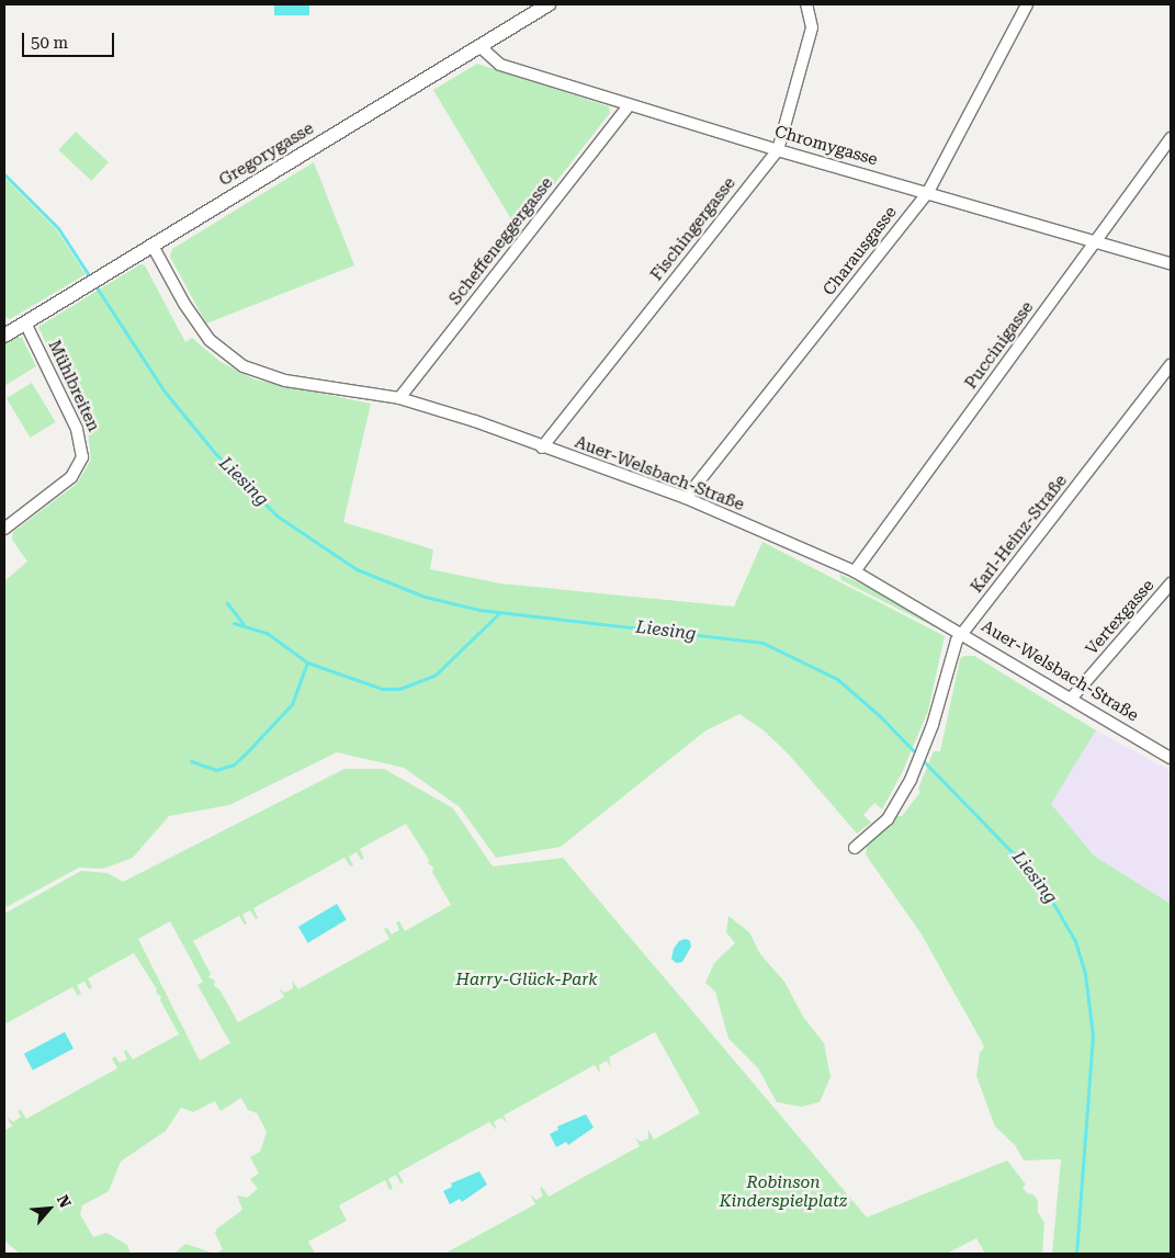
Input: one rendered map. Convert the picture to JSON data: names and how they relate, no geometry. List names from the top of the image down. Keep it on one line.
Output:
{"streets":{"street":["Chromygasse","Gregorygasse","Fischingergasse","Scheffeneggergasse","Charausgasse","Puccinigasse","Mühlbreiten","Auer-Welsbach-Straße","Karl-Heinz-Straße","Vertexgasse"]},"crossings":[["Chromygasse","Gregorygasse"],["Chromygasse","Fischingergasse"],["Chromygasse","Scheffeneggergasse"],["Chromygasse","Charausgasse"],["Chromygasse","Puccinigasse"],["Gregorygasse","Mühlbreiten"],["Gregorygasse","Auer-Welsbach-Straße"],["Fischingergasse","Auer-Welsbach-Straße"],["Scheffeneggergasse","Auer-Welsbach-Straße"],["Charausgasse","Auer-Welsbach-Straße"],["Puccinigasse","Auer-Welsbach-Straße"],["Auer-Welsbach-Straße","Karl-Heinz-Straße"],["Auer-Welsbach-Straße","Vertexgasse"]],"water":["Liesing"],"parks":["Harry-Glück-Park","Robinson Kinderspielplatz"],"scale_bar":"50 m","north":"top right"}
